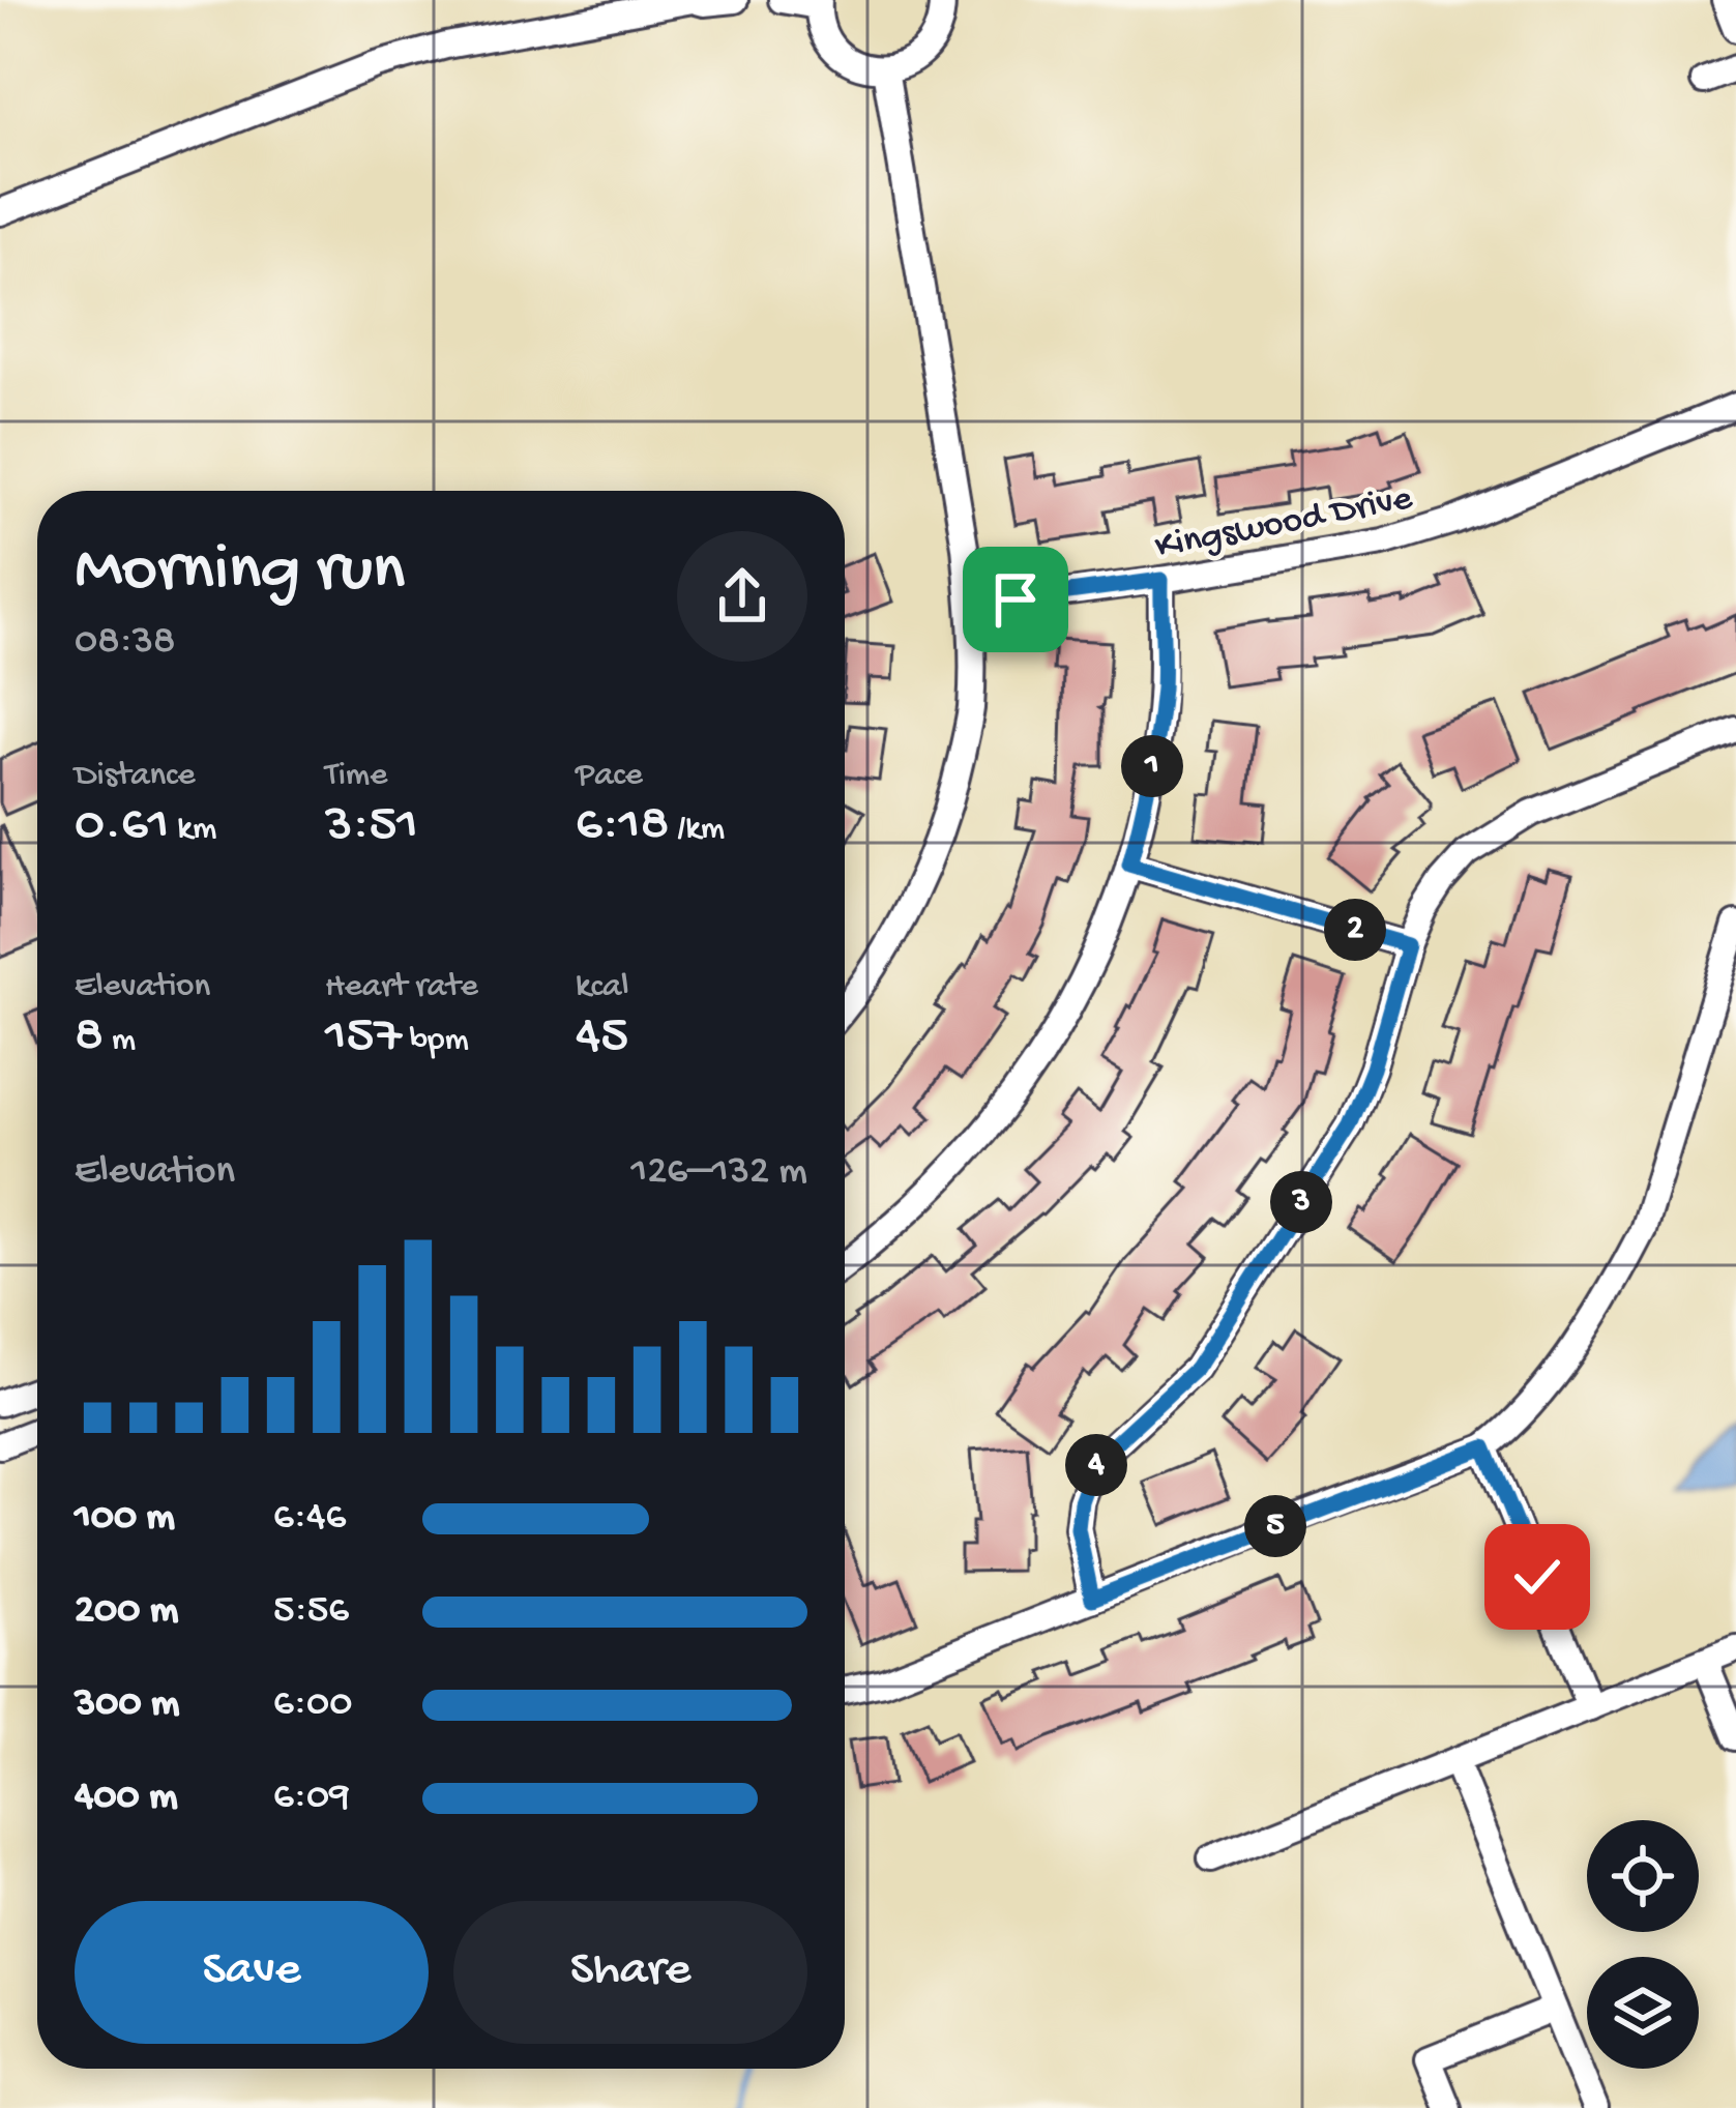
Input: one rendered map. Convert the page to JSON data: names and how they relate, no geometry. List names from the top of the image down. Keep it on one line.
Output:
{"streets":{"street":["Kingswood Drive"]},"page":{"heading":["Morning run","08:38"],"stats":[["Distance","0.61 km"],["Time","3:51"],["Pace","6:18 /km"],["Elevation","8 m"],["Heart rate","157 bpm"],["kcal","45"]],"pins":["1","2","3","4","5"],"chart":["Elevation","126–132 m"],"list":[{"name":"100 m","note":"6:46"},{"name":"200 m","note":"5:56"},{"name":"300 m","note":"6:00"},{"name":"400 m","note":"6:09"}],"buttons":["Save","Share"]}}
